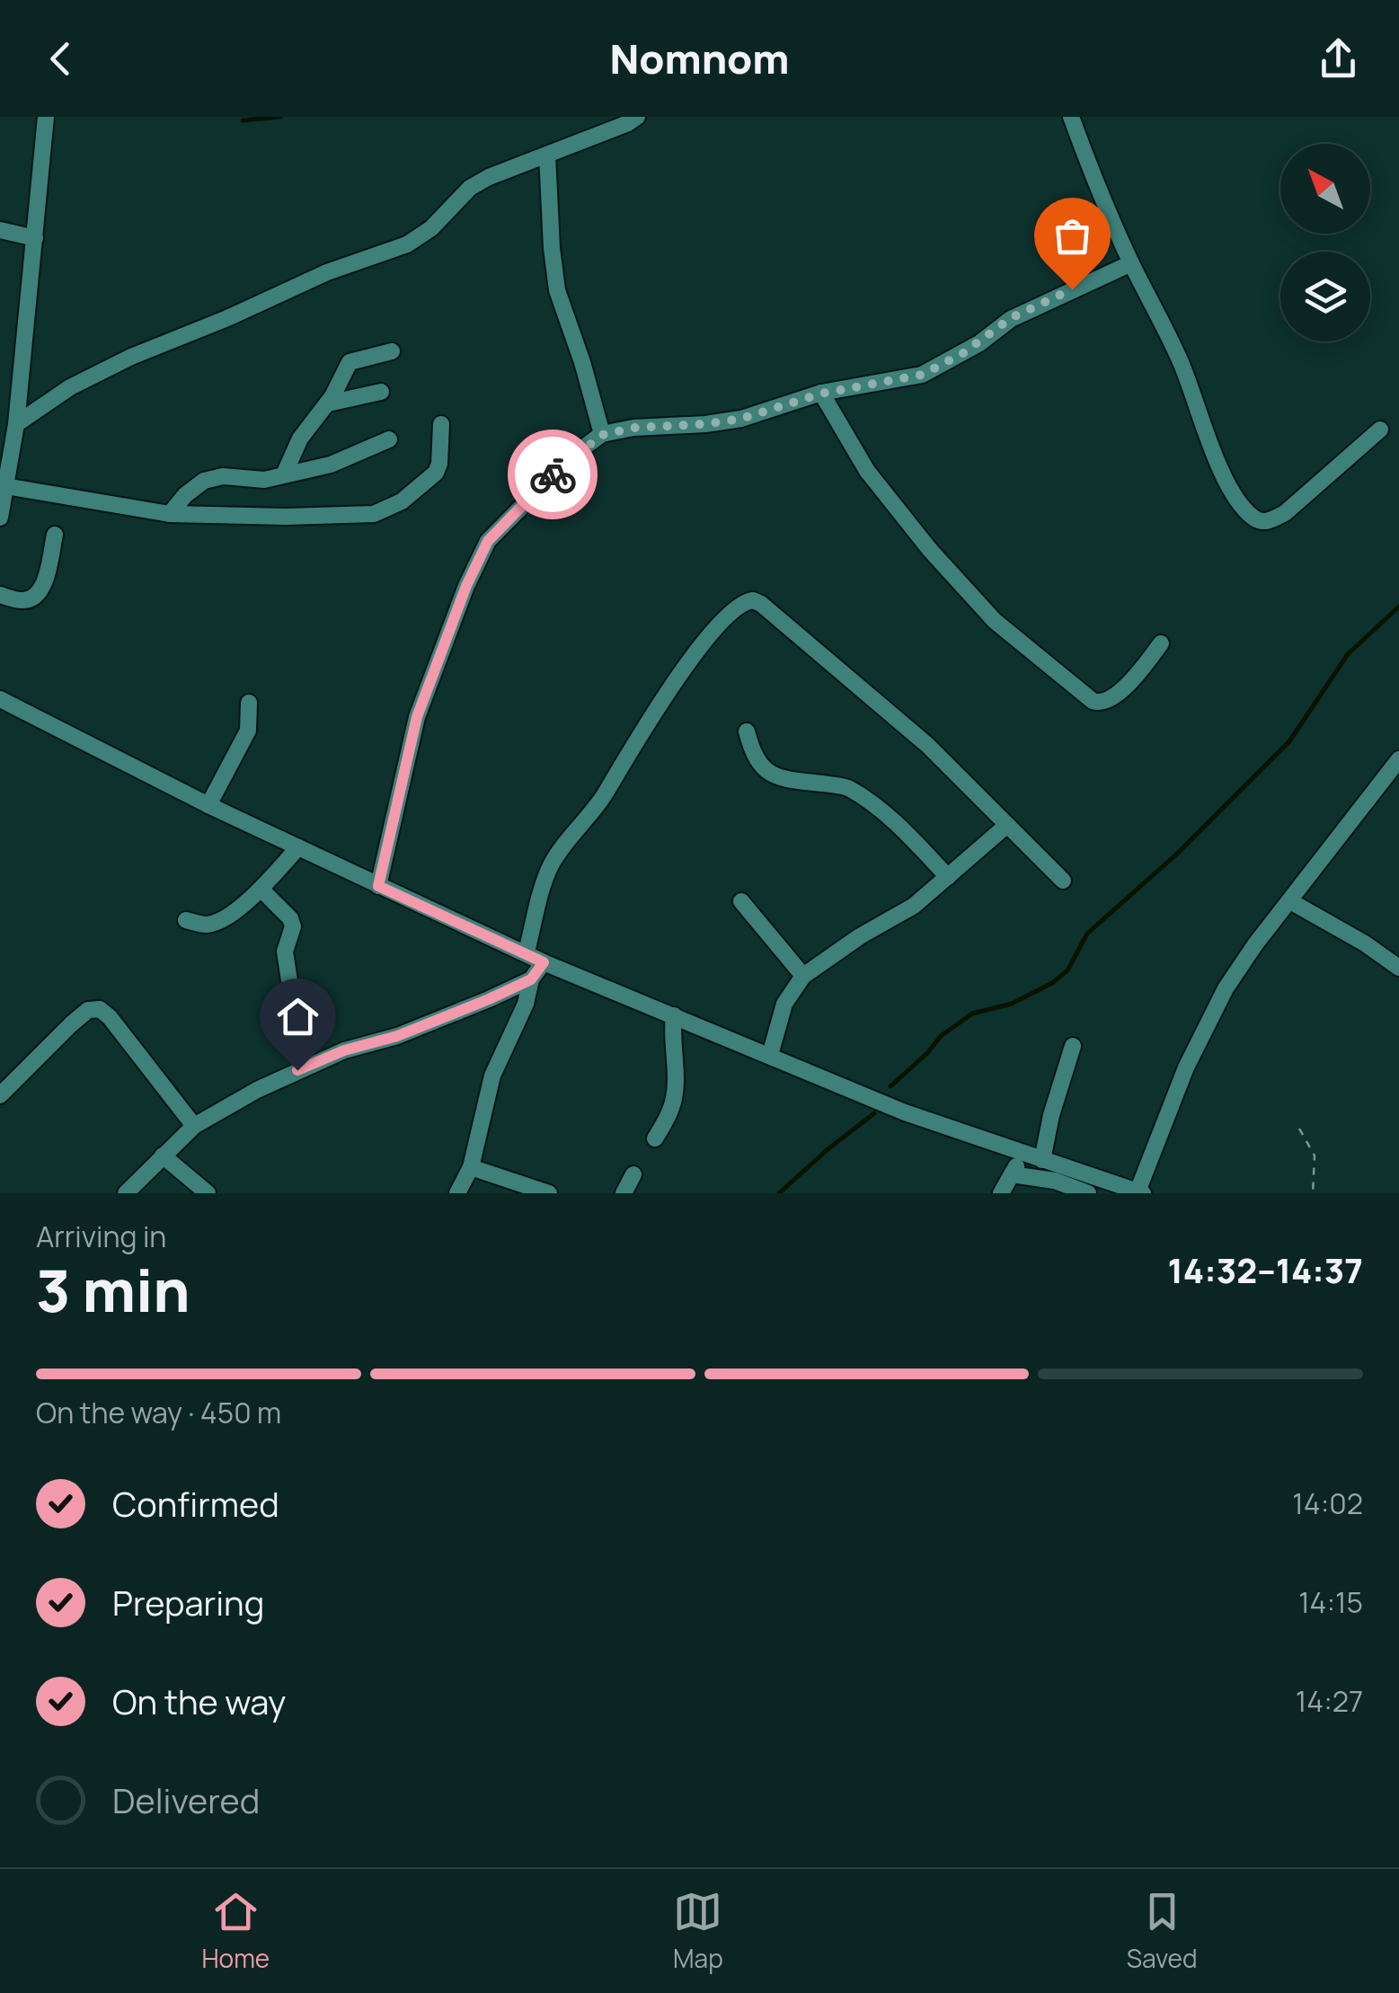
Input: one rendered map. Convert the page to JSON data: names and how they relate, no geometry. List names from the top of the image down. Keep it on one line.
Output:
{"north":"top left","page":{"header":"Nomnom","heading":["3 min","Arriving in","14:32–14:37"],"bar":"On the way · 450 m","list":[["Confirmed","14:02"],["Preparing","14:15"],["On the way","14:27"],"Delivered"],"tabs":["Home","Map","Saved"]}}
